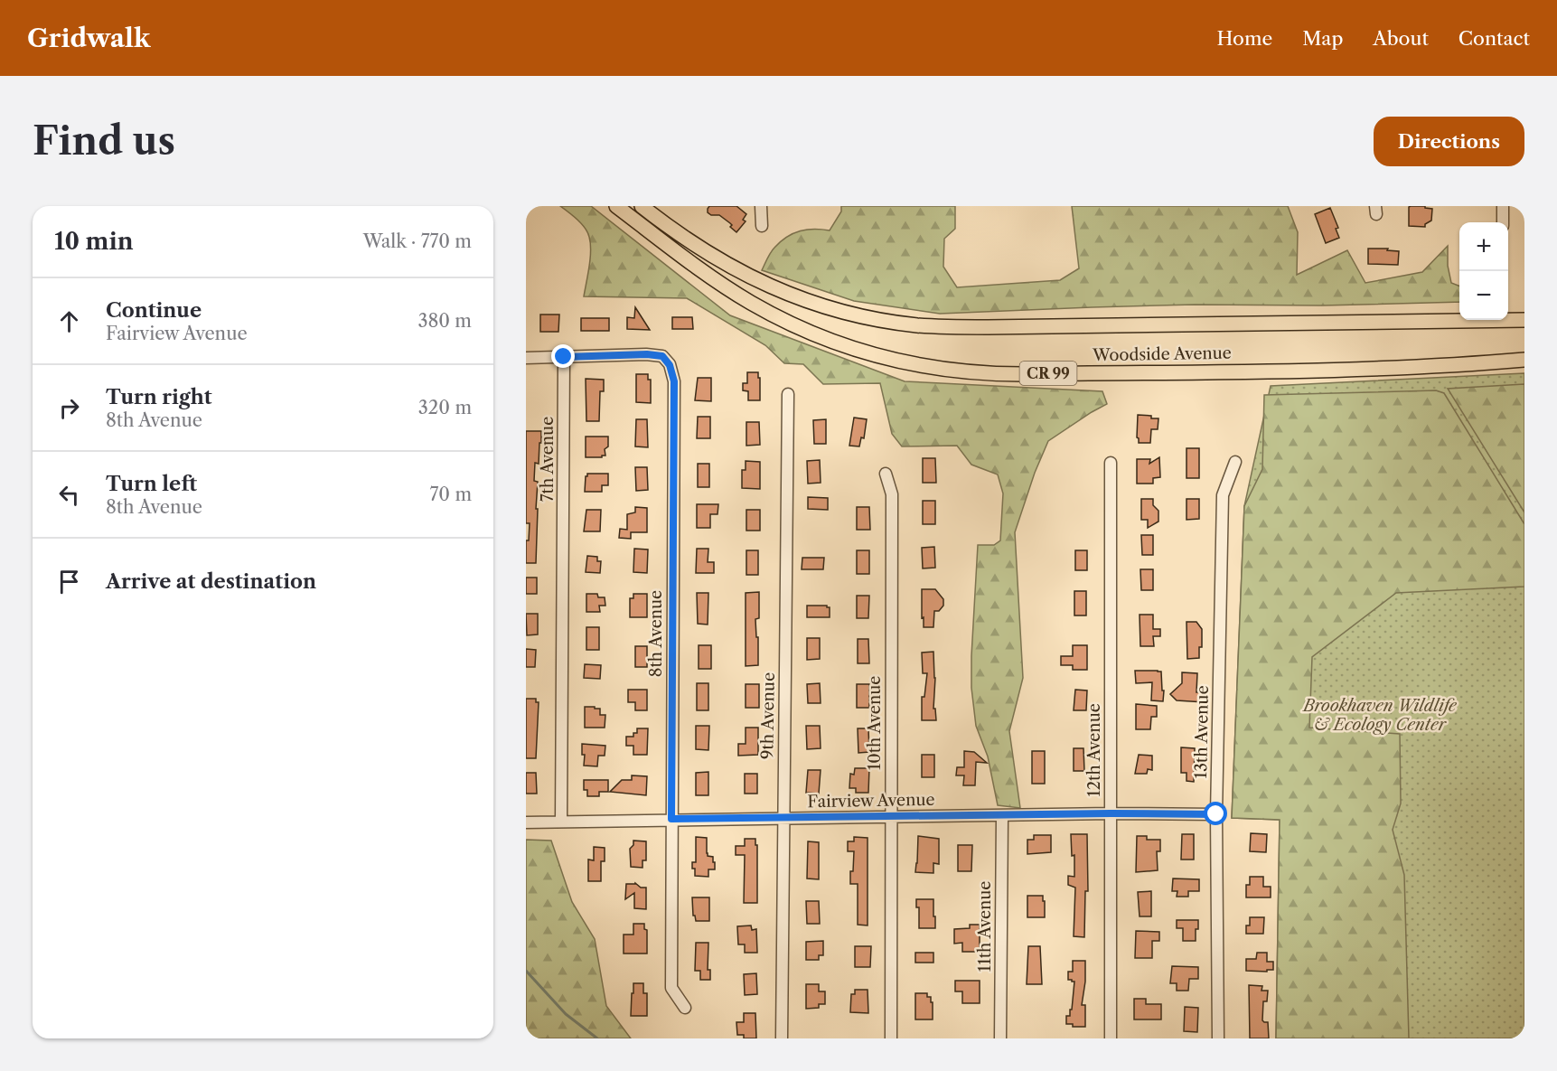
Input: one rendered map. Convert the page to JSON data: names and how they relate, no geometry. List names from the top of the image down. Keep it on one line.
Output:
{"streets":{"main road":["Woodside Avenue","CR 99"],"street":["7th Avenue","8th Avenue","9th Avenue","10th Avenue","13th Avenue","12th Avenue","Fairview Avenue","11th Avenue"]},"crossings":[["7th Avenue","8th Avenue"],["7th Avenue","Fairview Avenue"],["8th Avenue","Fairview Avenue"],["9th Avenue","Fairview Avenue"],["10th Avenue","Fairview Avenue"],["13th Avenue","Fairview Avenue"],["12th Avenue","Fairview Avenue"],["Fairview Avenue","11th Avenue"]],"parks":["Brookhaven Wildlife & Ecology Center"],"page":{"header":"Gridwalk","nav":["Home","Map","About","Contact"],"buttons":"Directions","title":"Find us","heading":["10 min","Walk · 770 m"],"map_buttons":["+","−"],"list":[["Continue","Fairview Avenue","380 m"],["Turn right","8th Avenue","320 m"],["Turn left","8th Avenue","70 m"],"Arrive at destination"]}}
